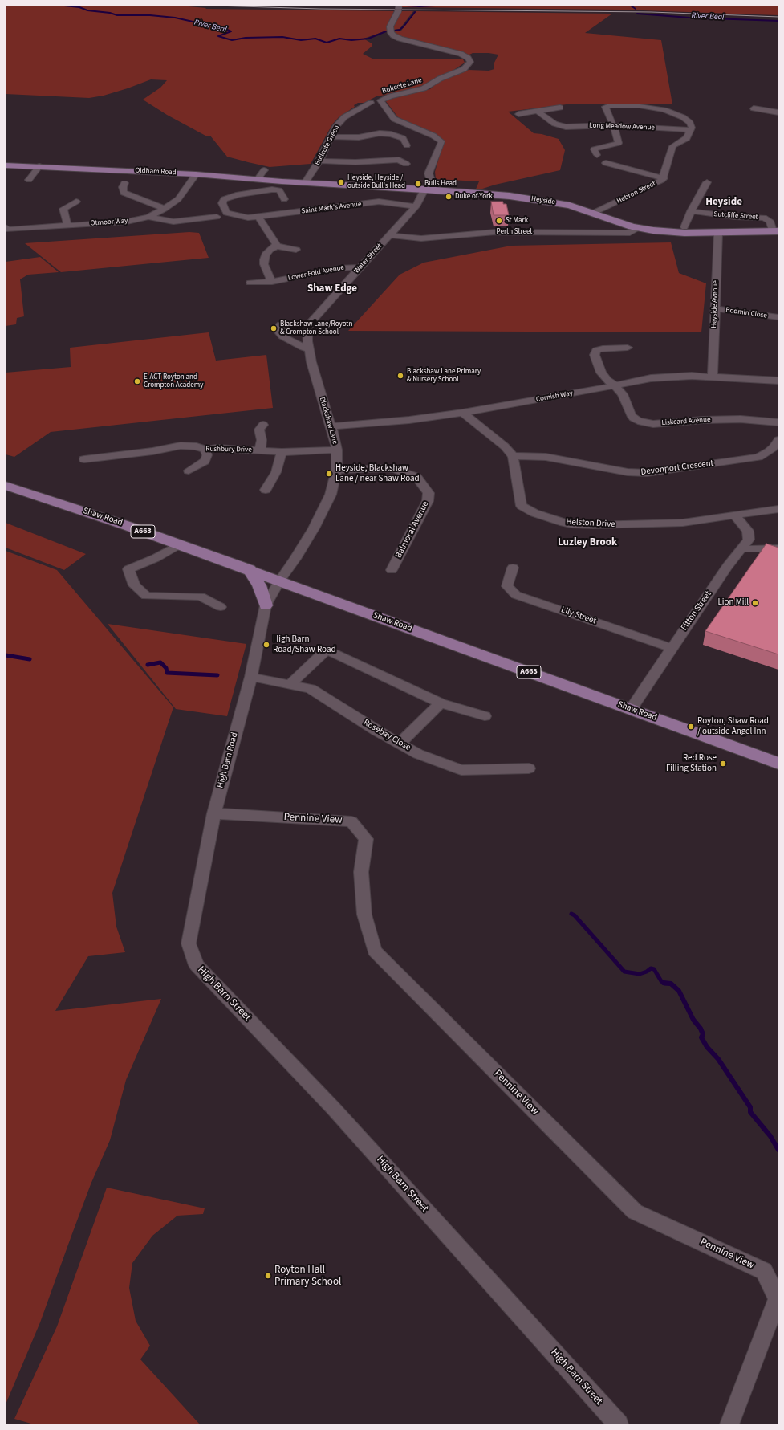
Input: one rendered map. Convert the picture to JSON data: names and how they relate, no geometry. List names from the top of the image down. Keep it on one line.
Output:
{"streets":{"main road":["Oldham Road","Heyside","Shaw Road","A663"],"street":["Bullcote Lane","Long Meadow Avenue","Bullcote Green","Hebron Street","Saint Mark's Avenue","Sutcliffe Street","Otmoor Way","Perth Street","Water Street","Lower Fold Avenue","Heyside Avenue","Bodmin Close","Cornish Way","Blackshaw Lane","Liskeard Avenue","Rushbury Drive","Devonport Crescent","Helston Drive","Balmoral Avenue","Fitton Street","Lily Street","Rosebay Close","High Barn Road","Pennine View","High Barn Street"]},"crossings":[["Bullcote Lane","Heyside"],["Bullcote Lane","Water Street"],["Long Meadow Avenue","Hebron Street"],["Bullcote Green","Oldham Road"],["Bullcote Green","Heyside"],["Oldham Road","Heyside"],["Oldham Road","Otmoor Way"],["Hebron Street","Heyside"],["Heyside","Sutcliffe Street"],["Heyside","Perth Street"],["Heyside","Water Street"],["Heyside","Heyside Avenue"],["Saint Mark's Avenue","Water Street"],["Perth Street","Water Street"],["Water Street","Lower Fold Avenue"],["Water Street","Blackshaw Lane"],["Heyside Avenue","Bodmin Close"],["Heyside Avenue","Cornish Way"],["Cornish Way","Blackshaw Lane"],["Cornish Way","Liskeard Avenue"],["Blackshaw Lane","Rushbury Drive"],["Blackshaw Lane","Shaw Road"],["Blackshaw Lane","Balmoral Avenue"],["Blackshaw Lane","High Barn Road"],["Devonport Crescent","Helston Drive"],["Shaw Road","Fitton Street"],["Shaw Road","High Barn Road"],["Helston Drive","Fitton Street"],["Fitton Street","Lily Street"],["Rosebay Close","High Barn Road"],["High Barn Road","Pennine View"],["High Barn Road","High Barn Street"]],"districts":["Heyside","Shaw Edge","Luzley Brook"],"water":["River Beal"],"places":["Heyside, Heyside / outside Bull's Head","Bulls Head","Duke of York","St Mark","Blackshaw Lane/Royotn & Crompton School","Blackshaw Lane Primary & Nursery School","E-ACT Royton and Crompton Academy","Heyside, Blackshaw Lane / near Shaw Road","Lion Mill","High Barn Road/Shaw Road","Royton, Shaw Road / outside Angel Inn","Red Rose Filling Station","Royton Hall Primary School"]}
